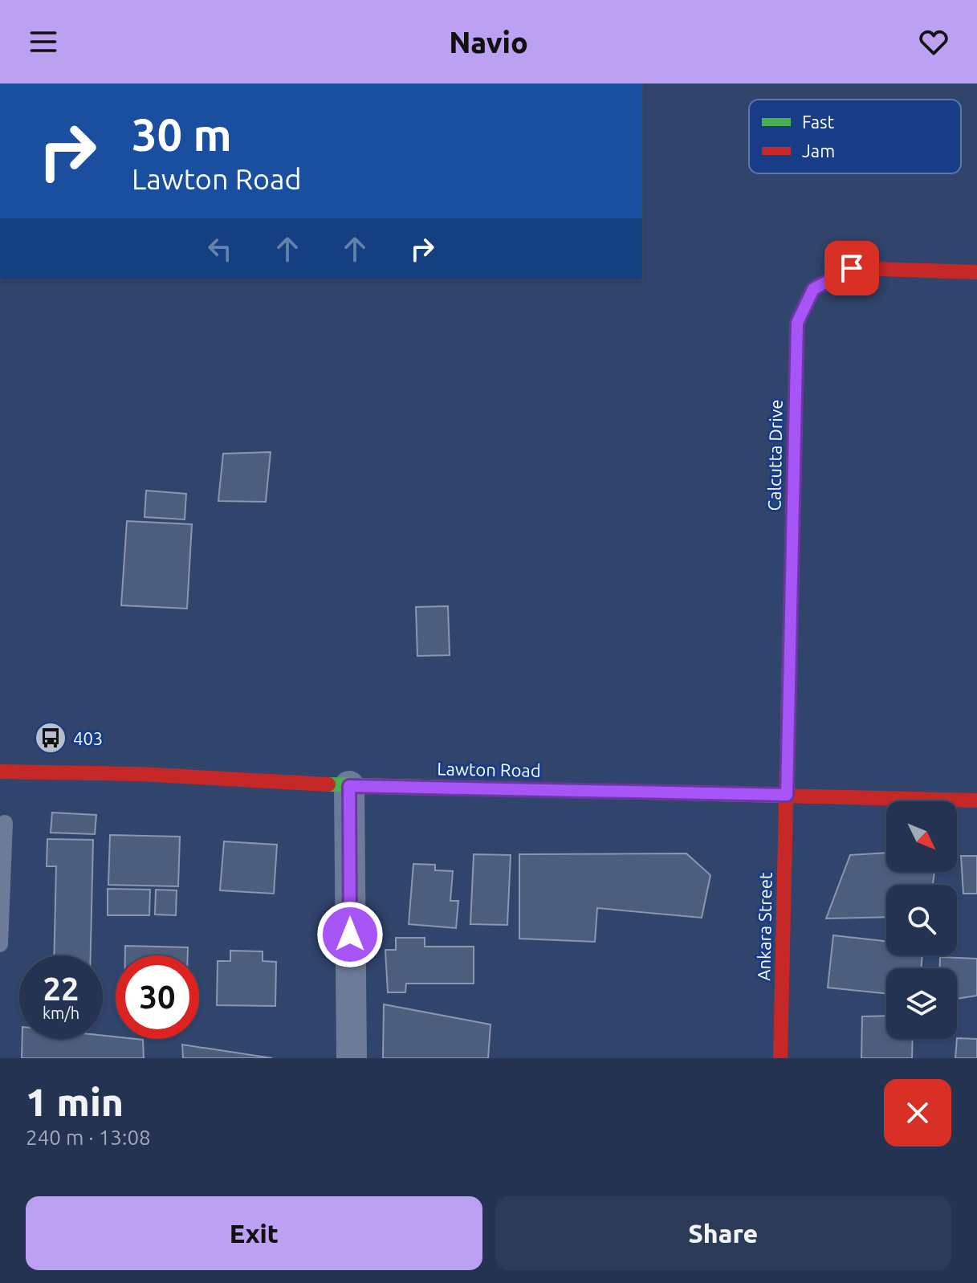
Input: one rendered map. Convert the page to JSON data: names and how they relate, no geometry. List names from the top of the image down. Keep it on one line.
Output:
{"streets":{"street":["Calcutta Drive","Lawton Road","Ankara Street"]},"crossings":[["Calcutta Drive","Lawton Road"],["Calcutta Drive","Ankara Street"],["Lawton Road","Ankara Street"]],"places":{"bus stop":["403"]},"legend":["Fast","Jam"],"north":"bottom right","page":{"header":"Navio","turn":["30 m","Lawton Road"],"speed":"22 km/h","limit":"30","heading":["1 min","240 m · 13:08"],"buttons":["Exit","Share"]}}
